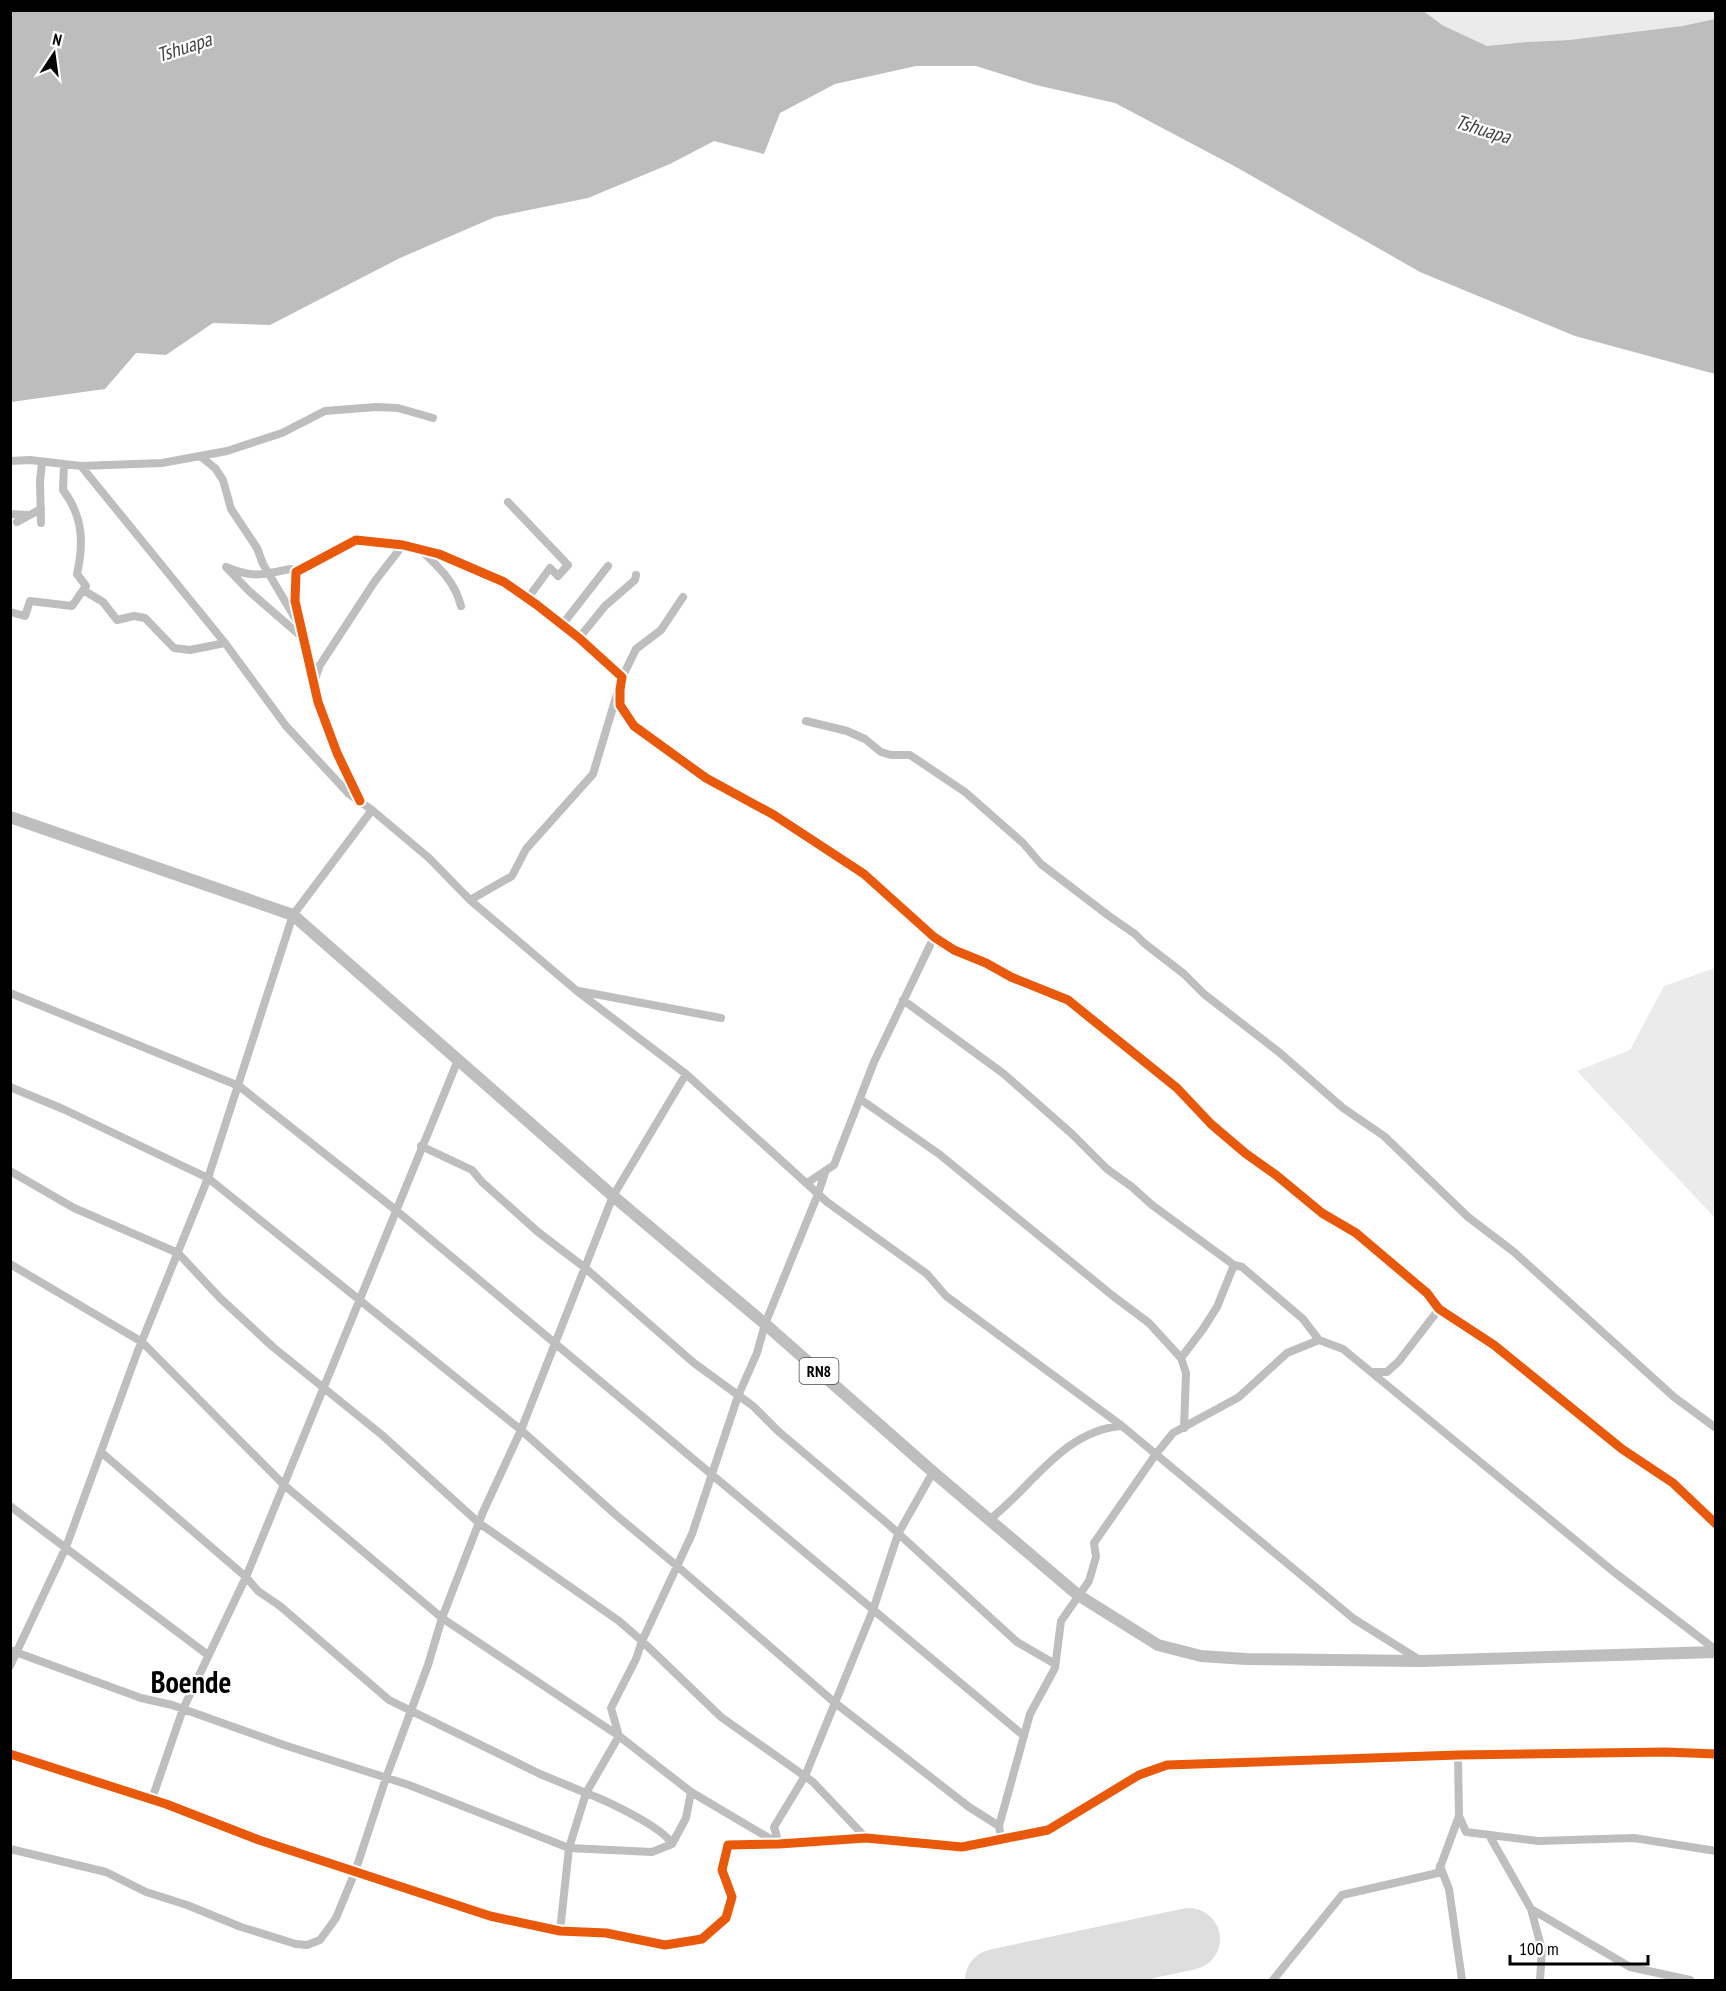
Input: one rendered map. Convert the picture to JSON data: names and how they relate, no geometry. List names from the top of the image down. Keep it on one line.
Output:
{"streets":{"main road":["RN8"]},"districts":["Boende"],"water":["Tshuapa"],"scale_bar":"100 m","north":"top"}
